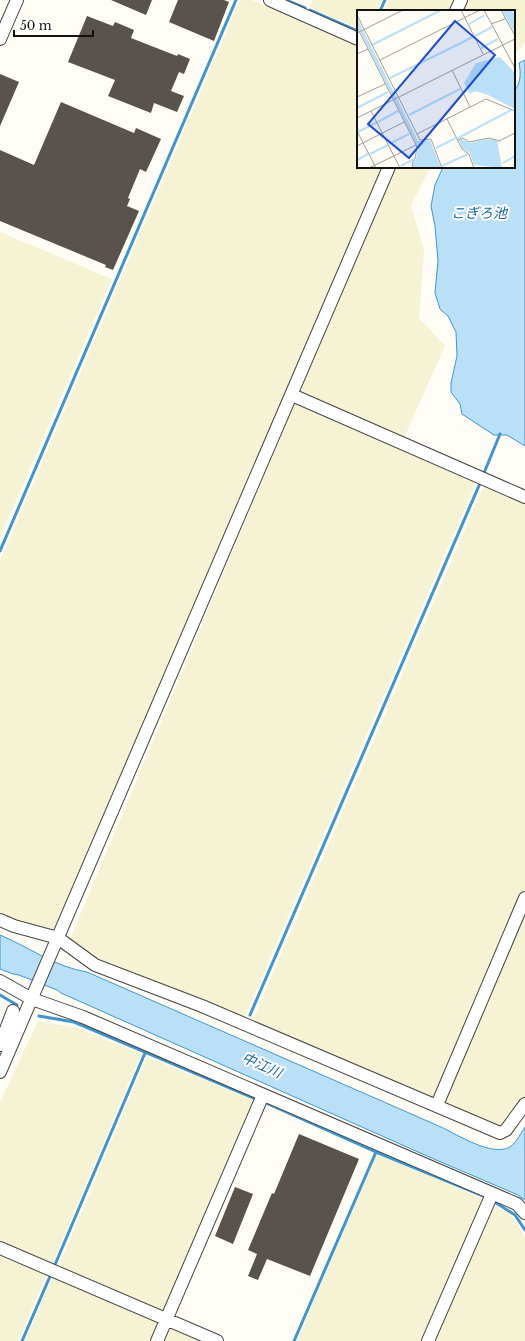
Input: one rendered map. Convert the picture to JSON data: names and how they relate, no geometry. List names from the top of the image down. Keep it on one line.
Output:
{"water":["こぎろ池","中江川"],"scale_bar":"50 m"}
